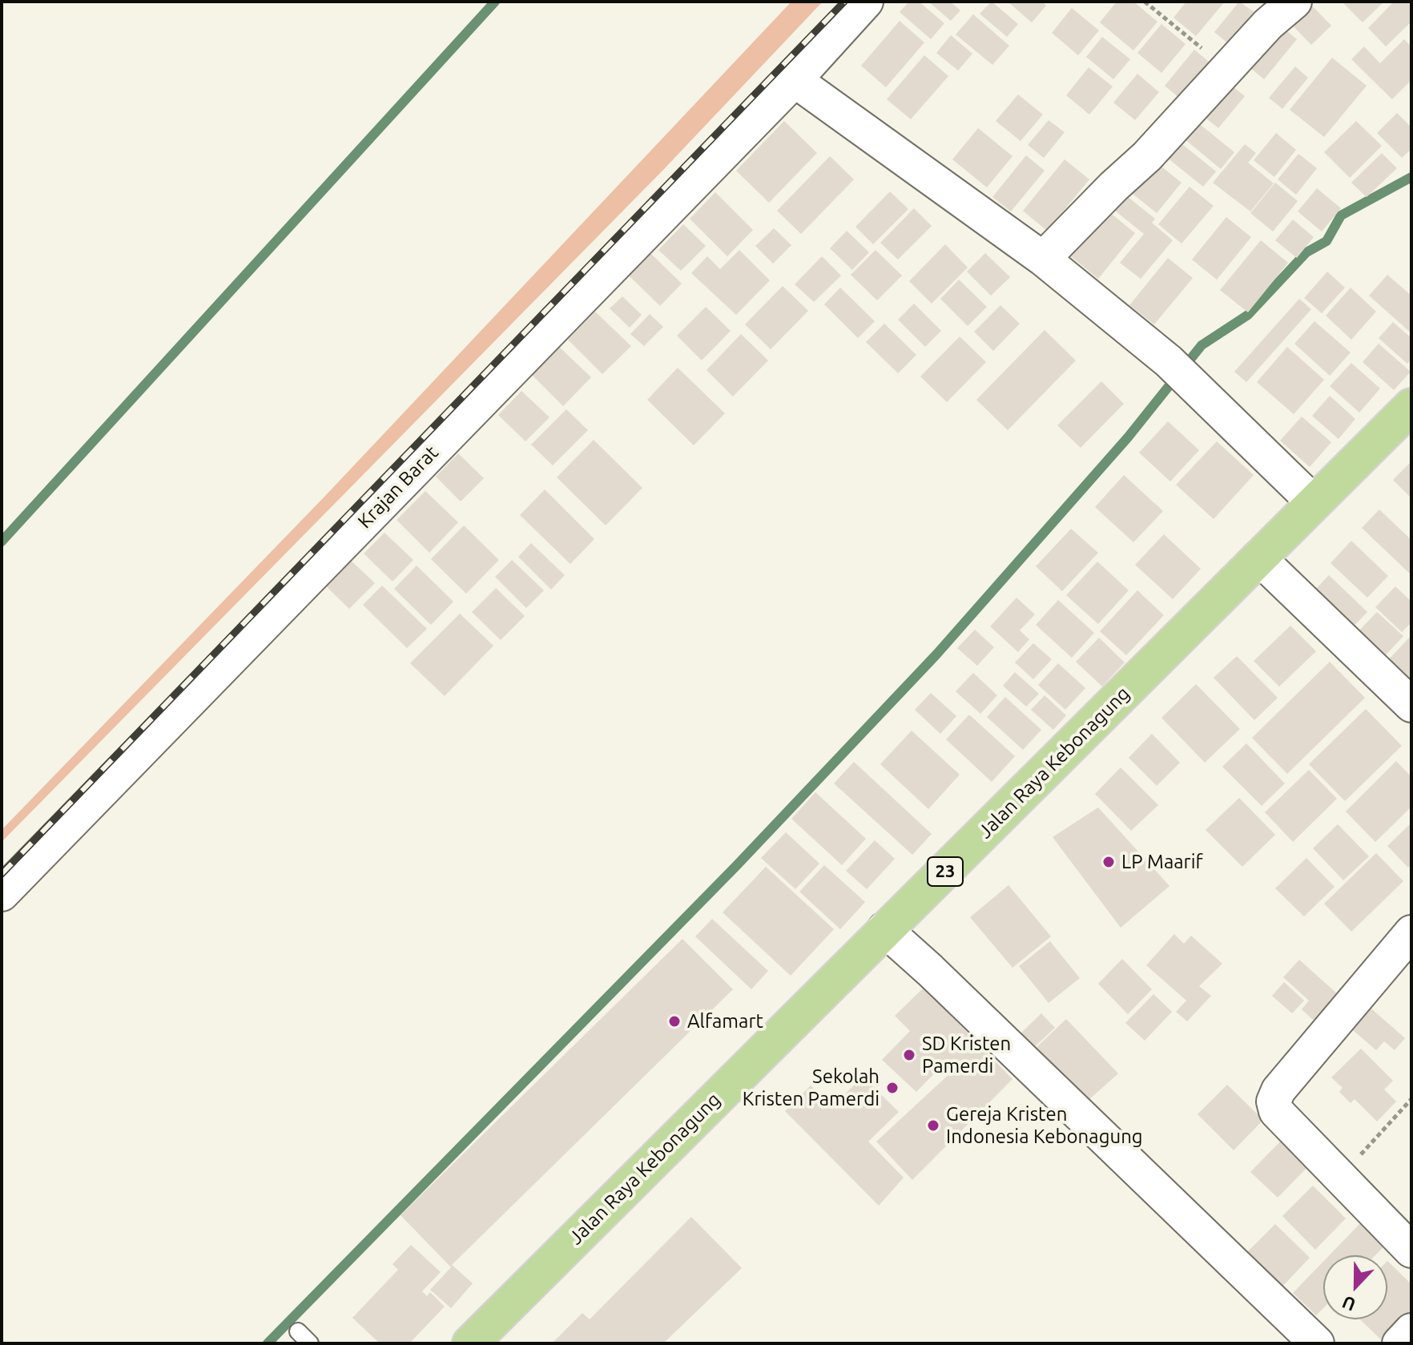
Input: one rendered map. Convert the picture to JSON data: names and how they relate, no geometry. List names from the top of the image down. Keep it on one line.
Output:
{"streets":{"highway":["Jalan Raya Kebonagung","23"],"street":["Krajan Barat"]},"places":["LP Maarif","Alfamart","SD Kristen Pamerdi","Sekolah Kristen Pamerdi","Gereja Kristen Indonesia Kebonagung"],"north":"bottom"}
